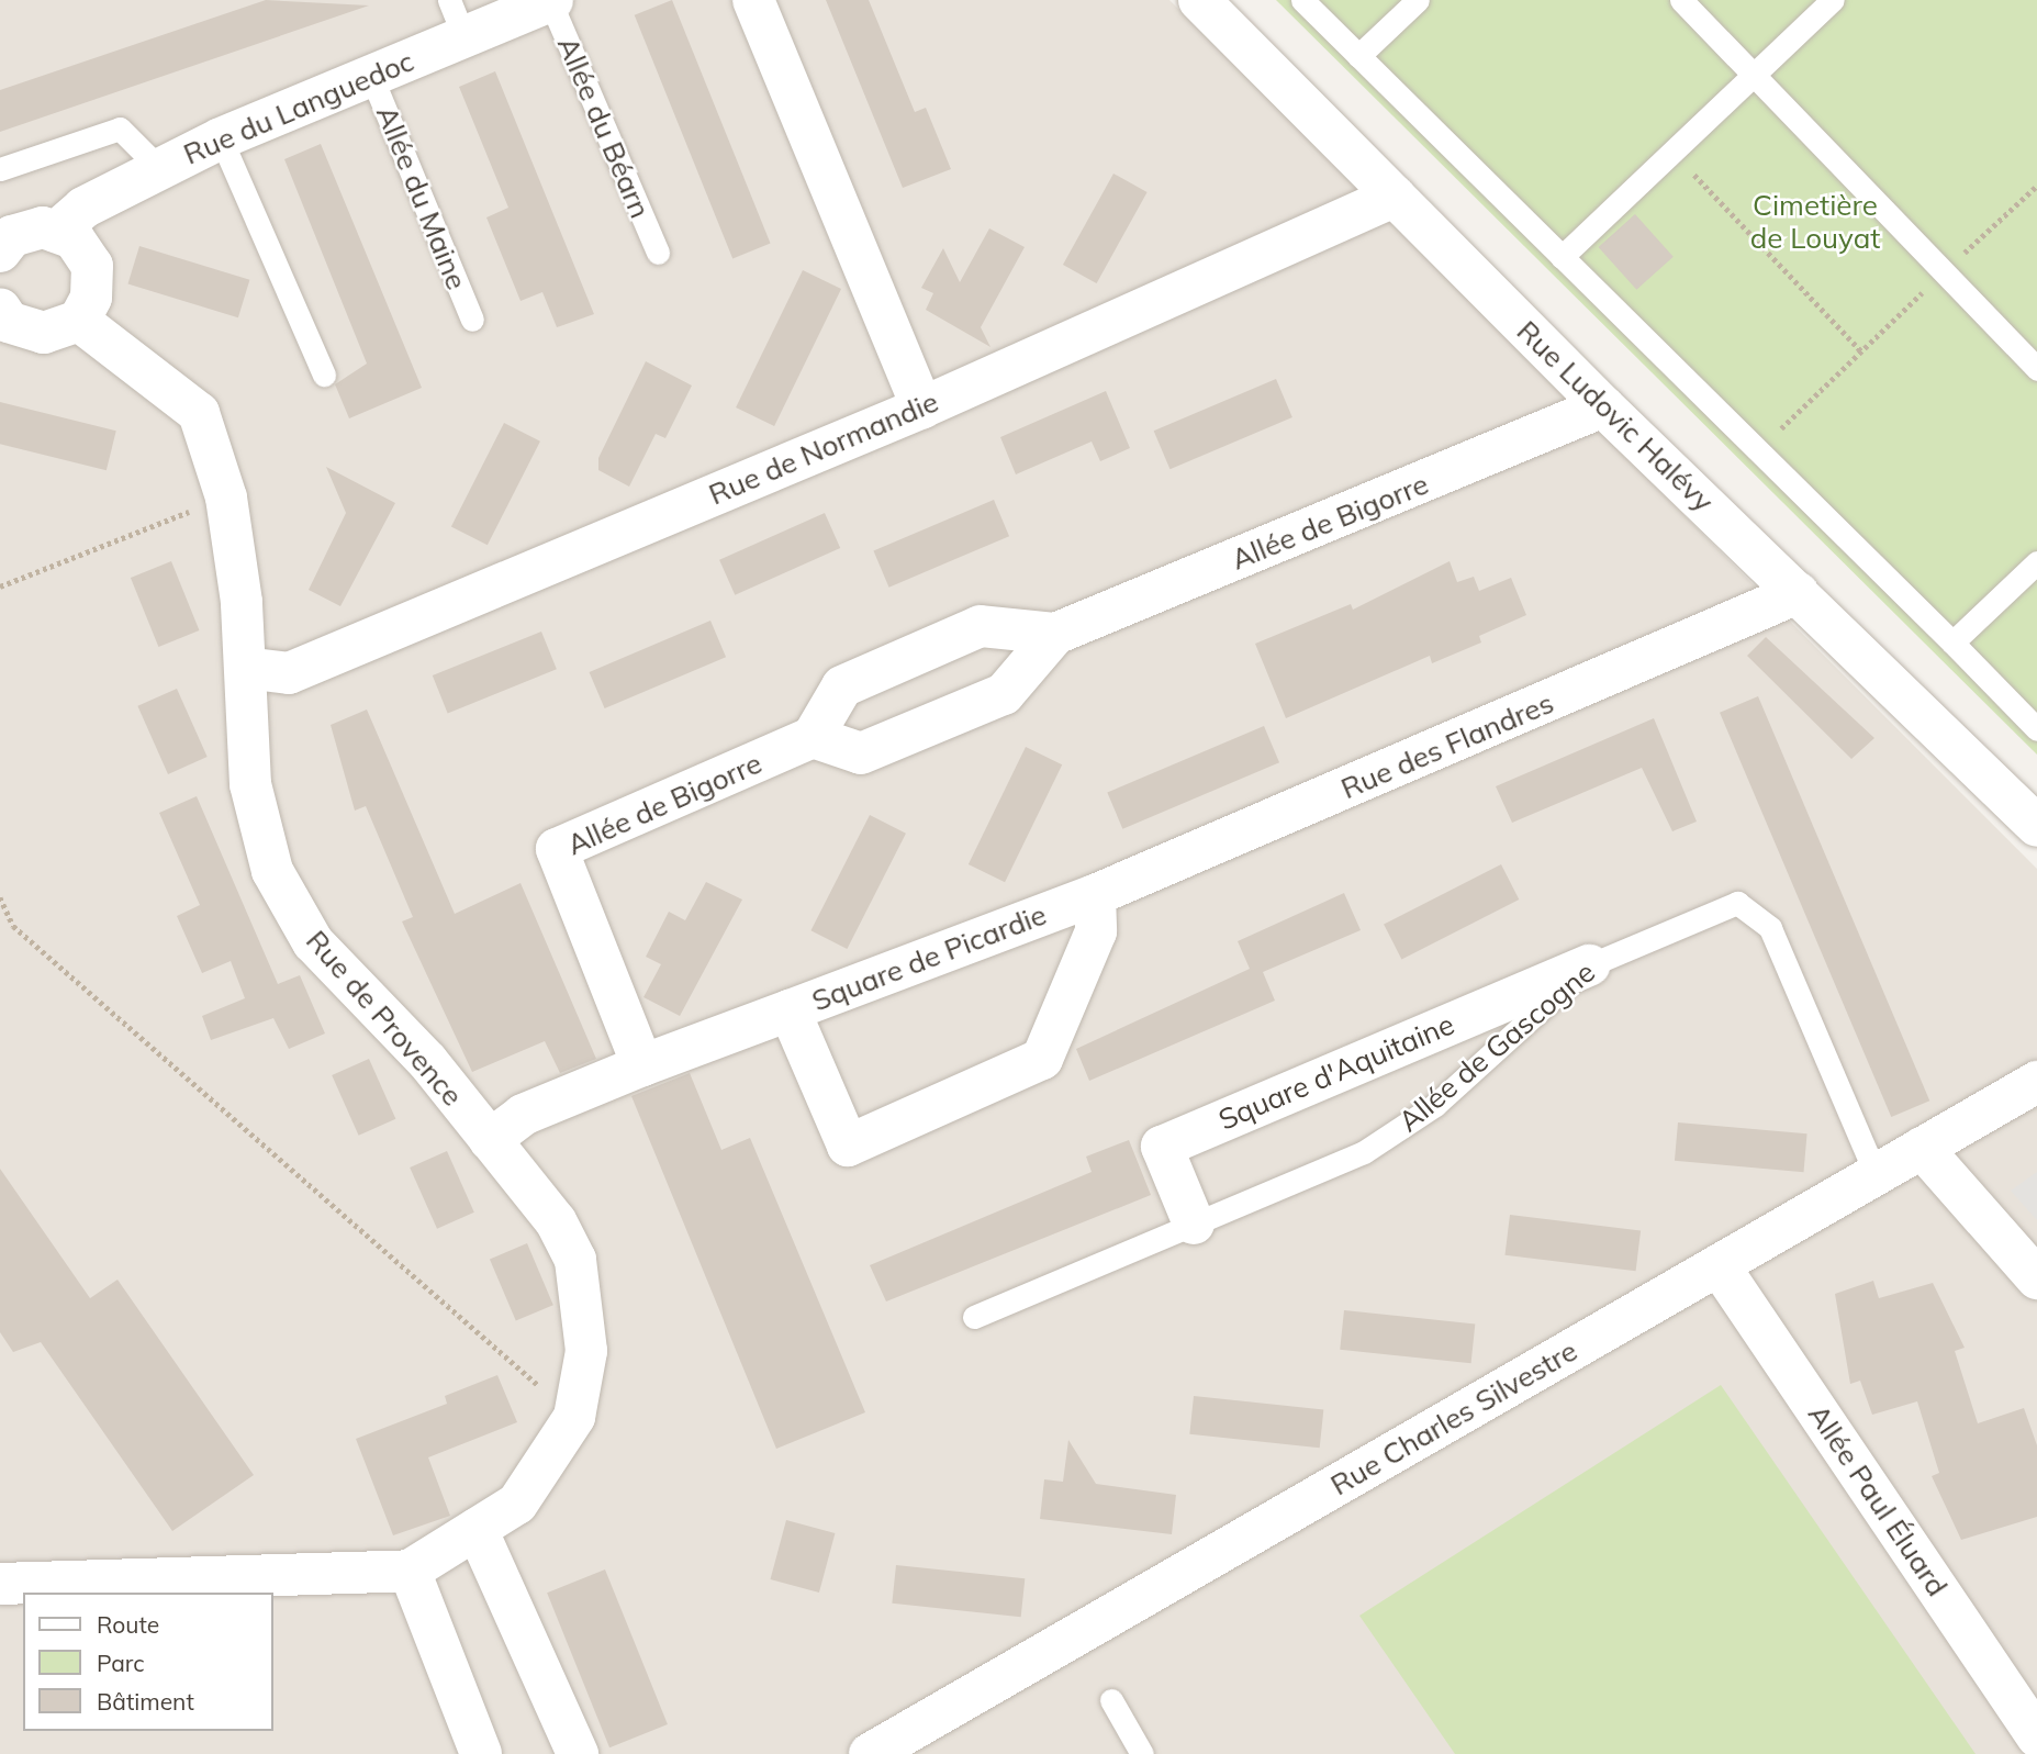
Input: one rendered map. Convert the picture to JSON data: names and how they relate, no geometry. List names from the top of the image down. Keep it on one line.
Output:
{"streets":{"street":["Rue du Languedoc","Rue Ludovic Halévy","Rue de Normandie","Allée de Bigorre","Rue des Flandres","Square de Picardie","Rue de Provence","Square d'Aquitaine","Rue Charles Silvestre","Allée Paul Éluard"],"lane":["Allée du Béarn","Allée du Maine","Allée de Gascogne"]},"crossings":[["Rue du Languedoc","Allée du Béarn"],["Rue du Languedoc","Allée du Maine"],["Rue Ludovic Halévy","Rue de Normandie"],["Rue Ludovic Halévy","Allée de Bigorre"],["Rue Ludovic Halévy","Rue des Flandres"],["Rue de Normandie","Rue de Provence"],["Rue des Flandres","Square de Picardie"],["Allée de Gascogne","Square d'Aquitaine"],["Allée de Gascogne","Rue Charles Silvestre"],["Rue Charles Silvestre","Allée Paul Éluard"]],"parks":["Cimetière de Louyat"],"legend":["Route","Parc","Bâtiment"]}
